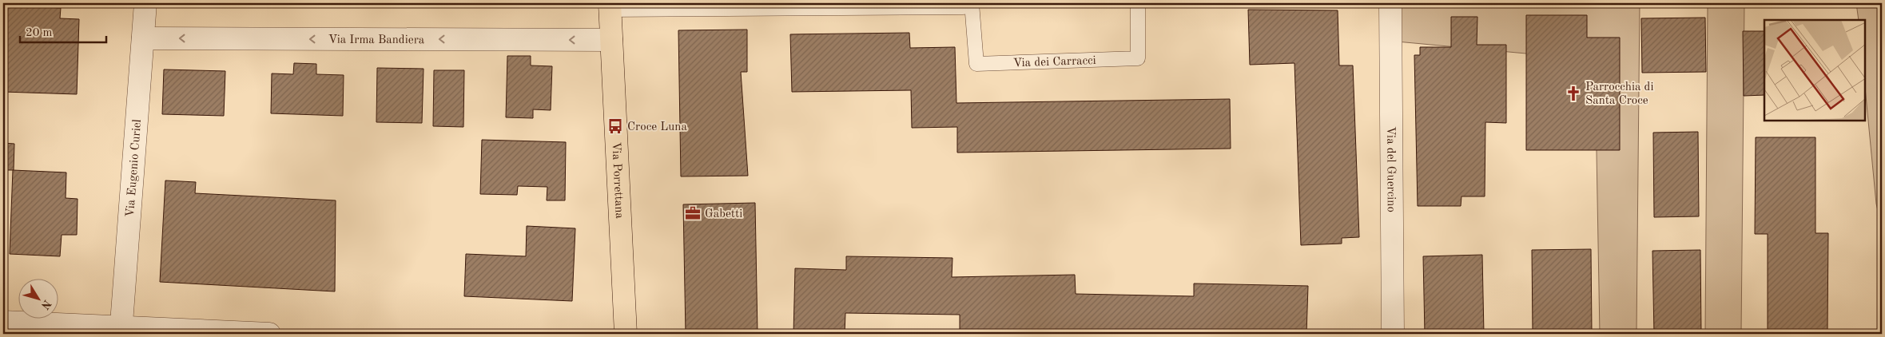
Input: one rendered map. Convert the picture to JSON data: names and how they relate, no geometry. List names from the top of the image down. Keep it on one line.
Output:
{"streets":{"main road":["Via Porrettana"],"street":["Via Irma Bandiera","Via Eugenio Curiel","Via del Guercino"],"lane":["Via dei Carracci"]},"crossings":[["Via Irma Bandiera","Via Eugenio Curiel"],["Via Irma Bandiera","Via Porrettana"]],"one_way":["Via Irma Bandiera"],"places":{"church":["Parrocchia di Santa Croce"],"bus stop":["Croce Luna"],"office":["Gabetti"]},"scale_bar":"20 m","north":"bottom right"}
